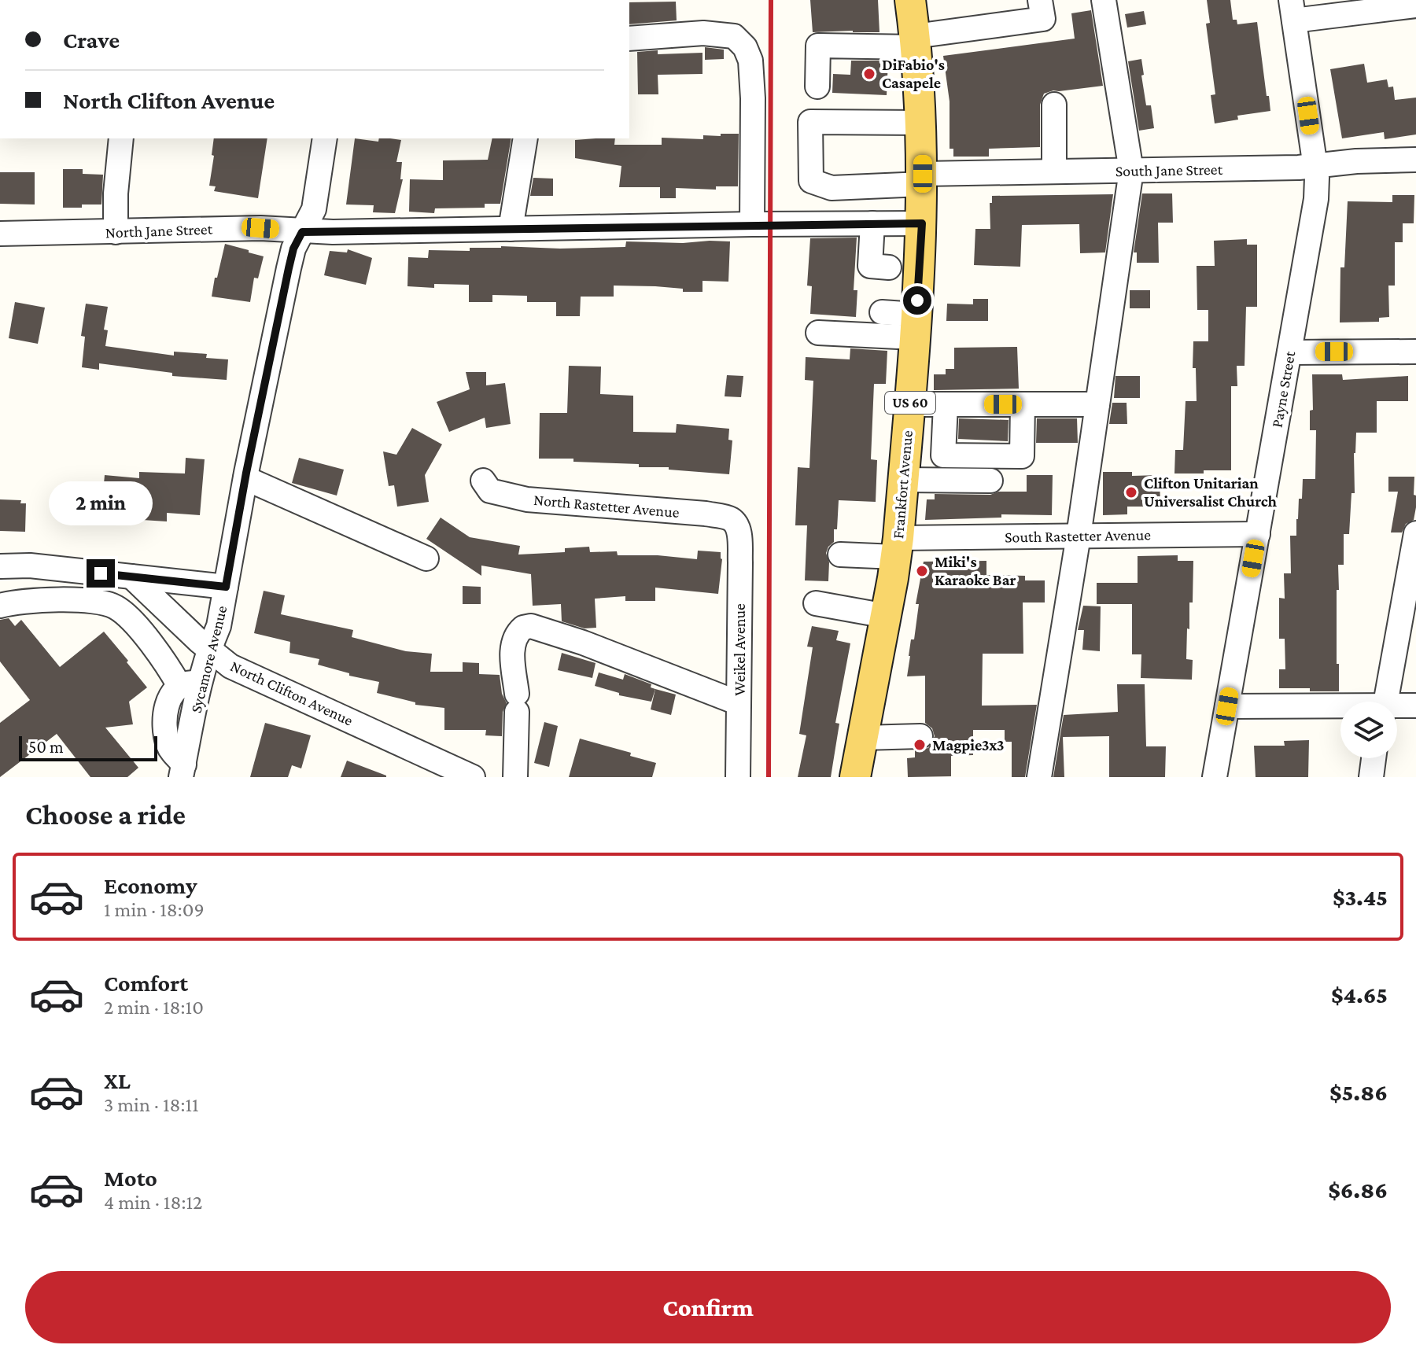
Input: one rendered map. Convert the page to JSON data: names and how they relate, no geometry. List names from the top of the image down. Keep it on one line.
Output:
{"streets":{"main road":["US 60","Frankfort Avenue"],"street":["South Jane Street","North Jane Street","Payne Street","North Rastetter Avenue","South Rastetter Avenue","Weikel Avenue","Sycamore Avenue","North Clifton Avenue"]},"crossings":[["South Jane Street","Payne Street"],["South Jane Street","Frankfort Avenue"],["North Jane Street","Frankfort Avenue"],["North Jane Street","Sycamore Avenue"],["Payne Street","South Rastetter Avenue"],["Frankfort Avenue","South Rastetter Avenue"],["North Rastetter Avenue","Weikel Avenue"],["Sycamore Avenue","North Clifton Avenue"]],"places":["DiFabio's Casapele","Clifton Unitarian Universalist Church","Miki's Karaoke Bar","Magpie3x3"],"scale_bar":"50 m","page":{"banner":["Crave","North Clifton Avenue"],"bubble":"2 min","scale":"50 m","heading":"Choose a ride","list":[{"name":"Economy","note":"1 min · 18:09","value":"$3.45"},{"name":"Comfort","note":"2 min · 18:10","value":"$4.65"},{"name":"XL","note":"3 min · 18:11","value":"$5.86"},{"name":"Moto","note":"4 min · 18:12","value":"$6.86"}],"buttons":"Confirm"}}
